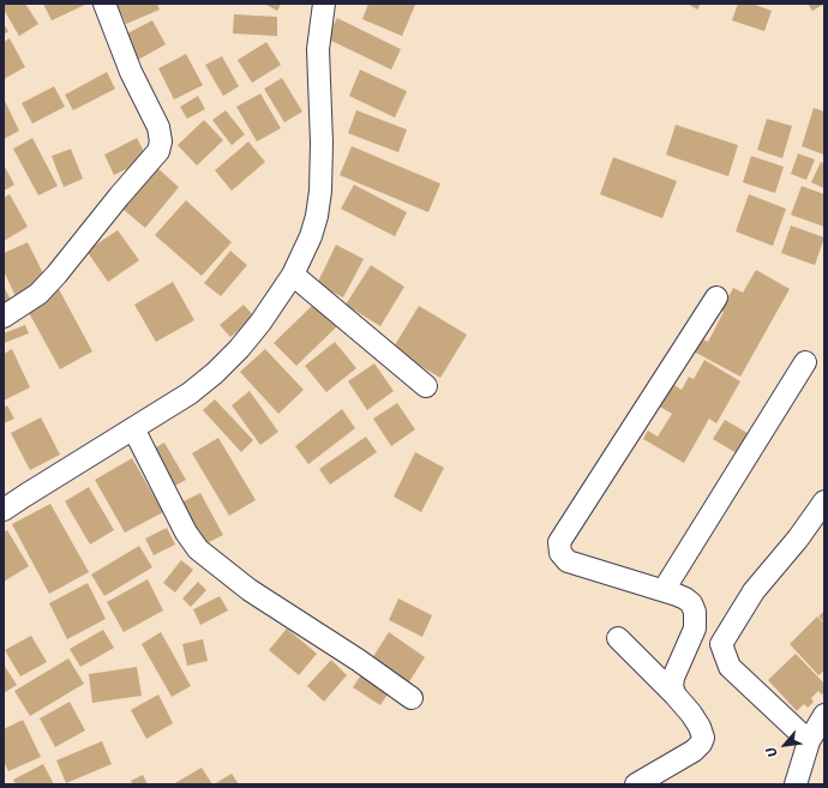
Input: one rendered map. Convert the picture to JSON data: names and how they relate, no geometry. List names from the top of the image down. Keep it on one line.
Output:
{"north":"bottom left"}
